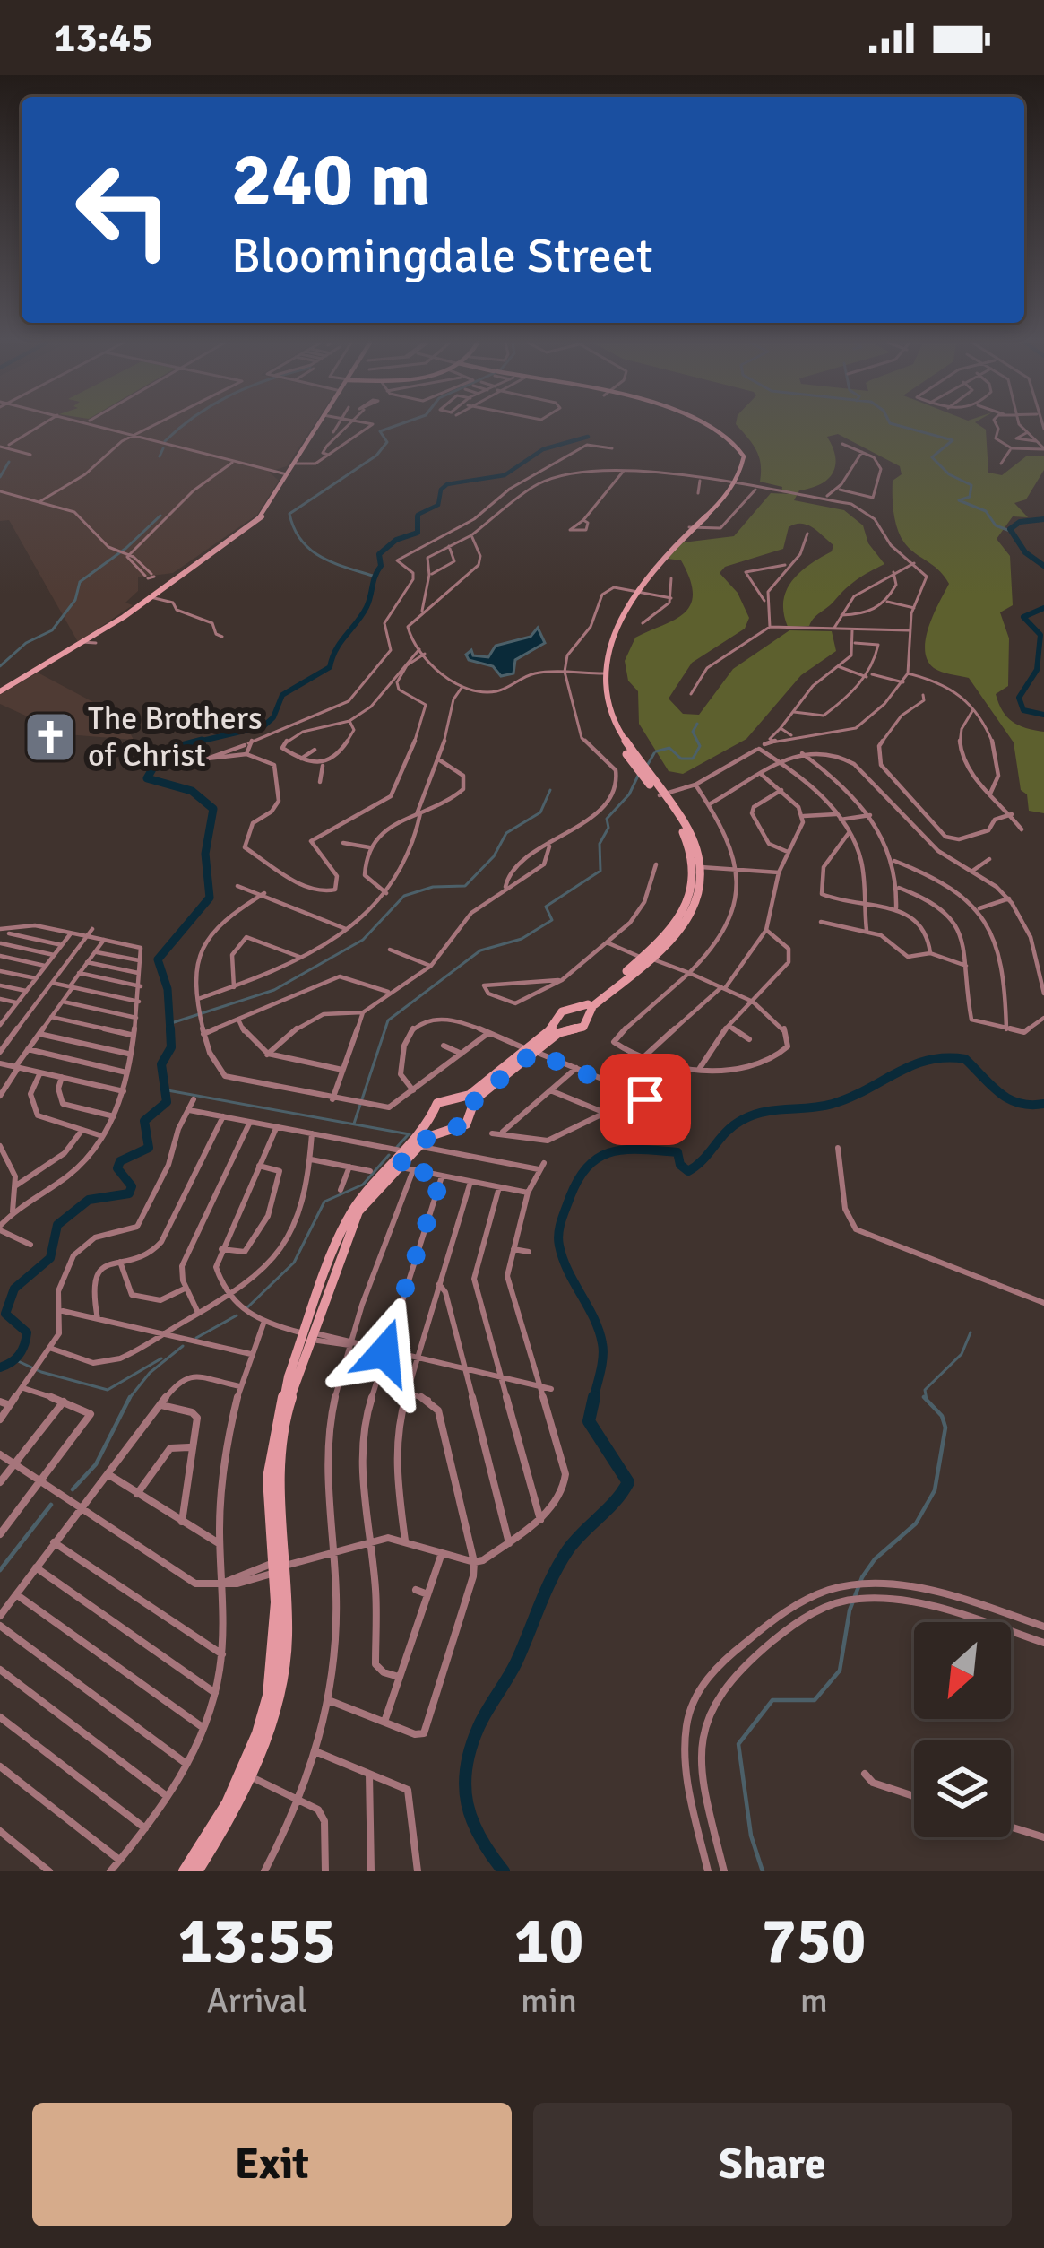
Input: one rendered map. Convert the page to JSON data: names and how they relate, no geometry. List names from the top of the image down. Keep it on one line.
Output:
{"places":{"church":["The Brothers of Christ"]},"north":"bottom left","page":{"status":"13:45","turn":["240 m","Bloomingdale Street"],"eta":["13:55","Arrival","10","min","750","m"],"buttons":["Exit","Share"]}}
